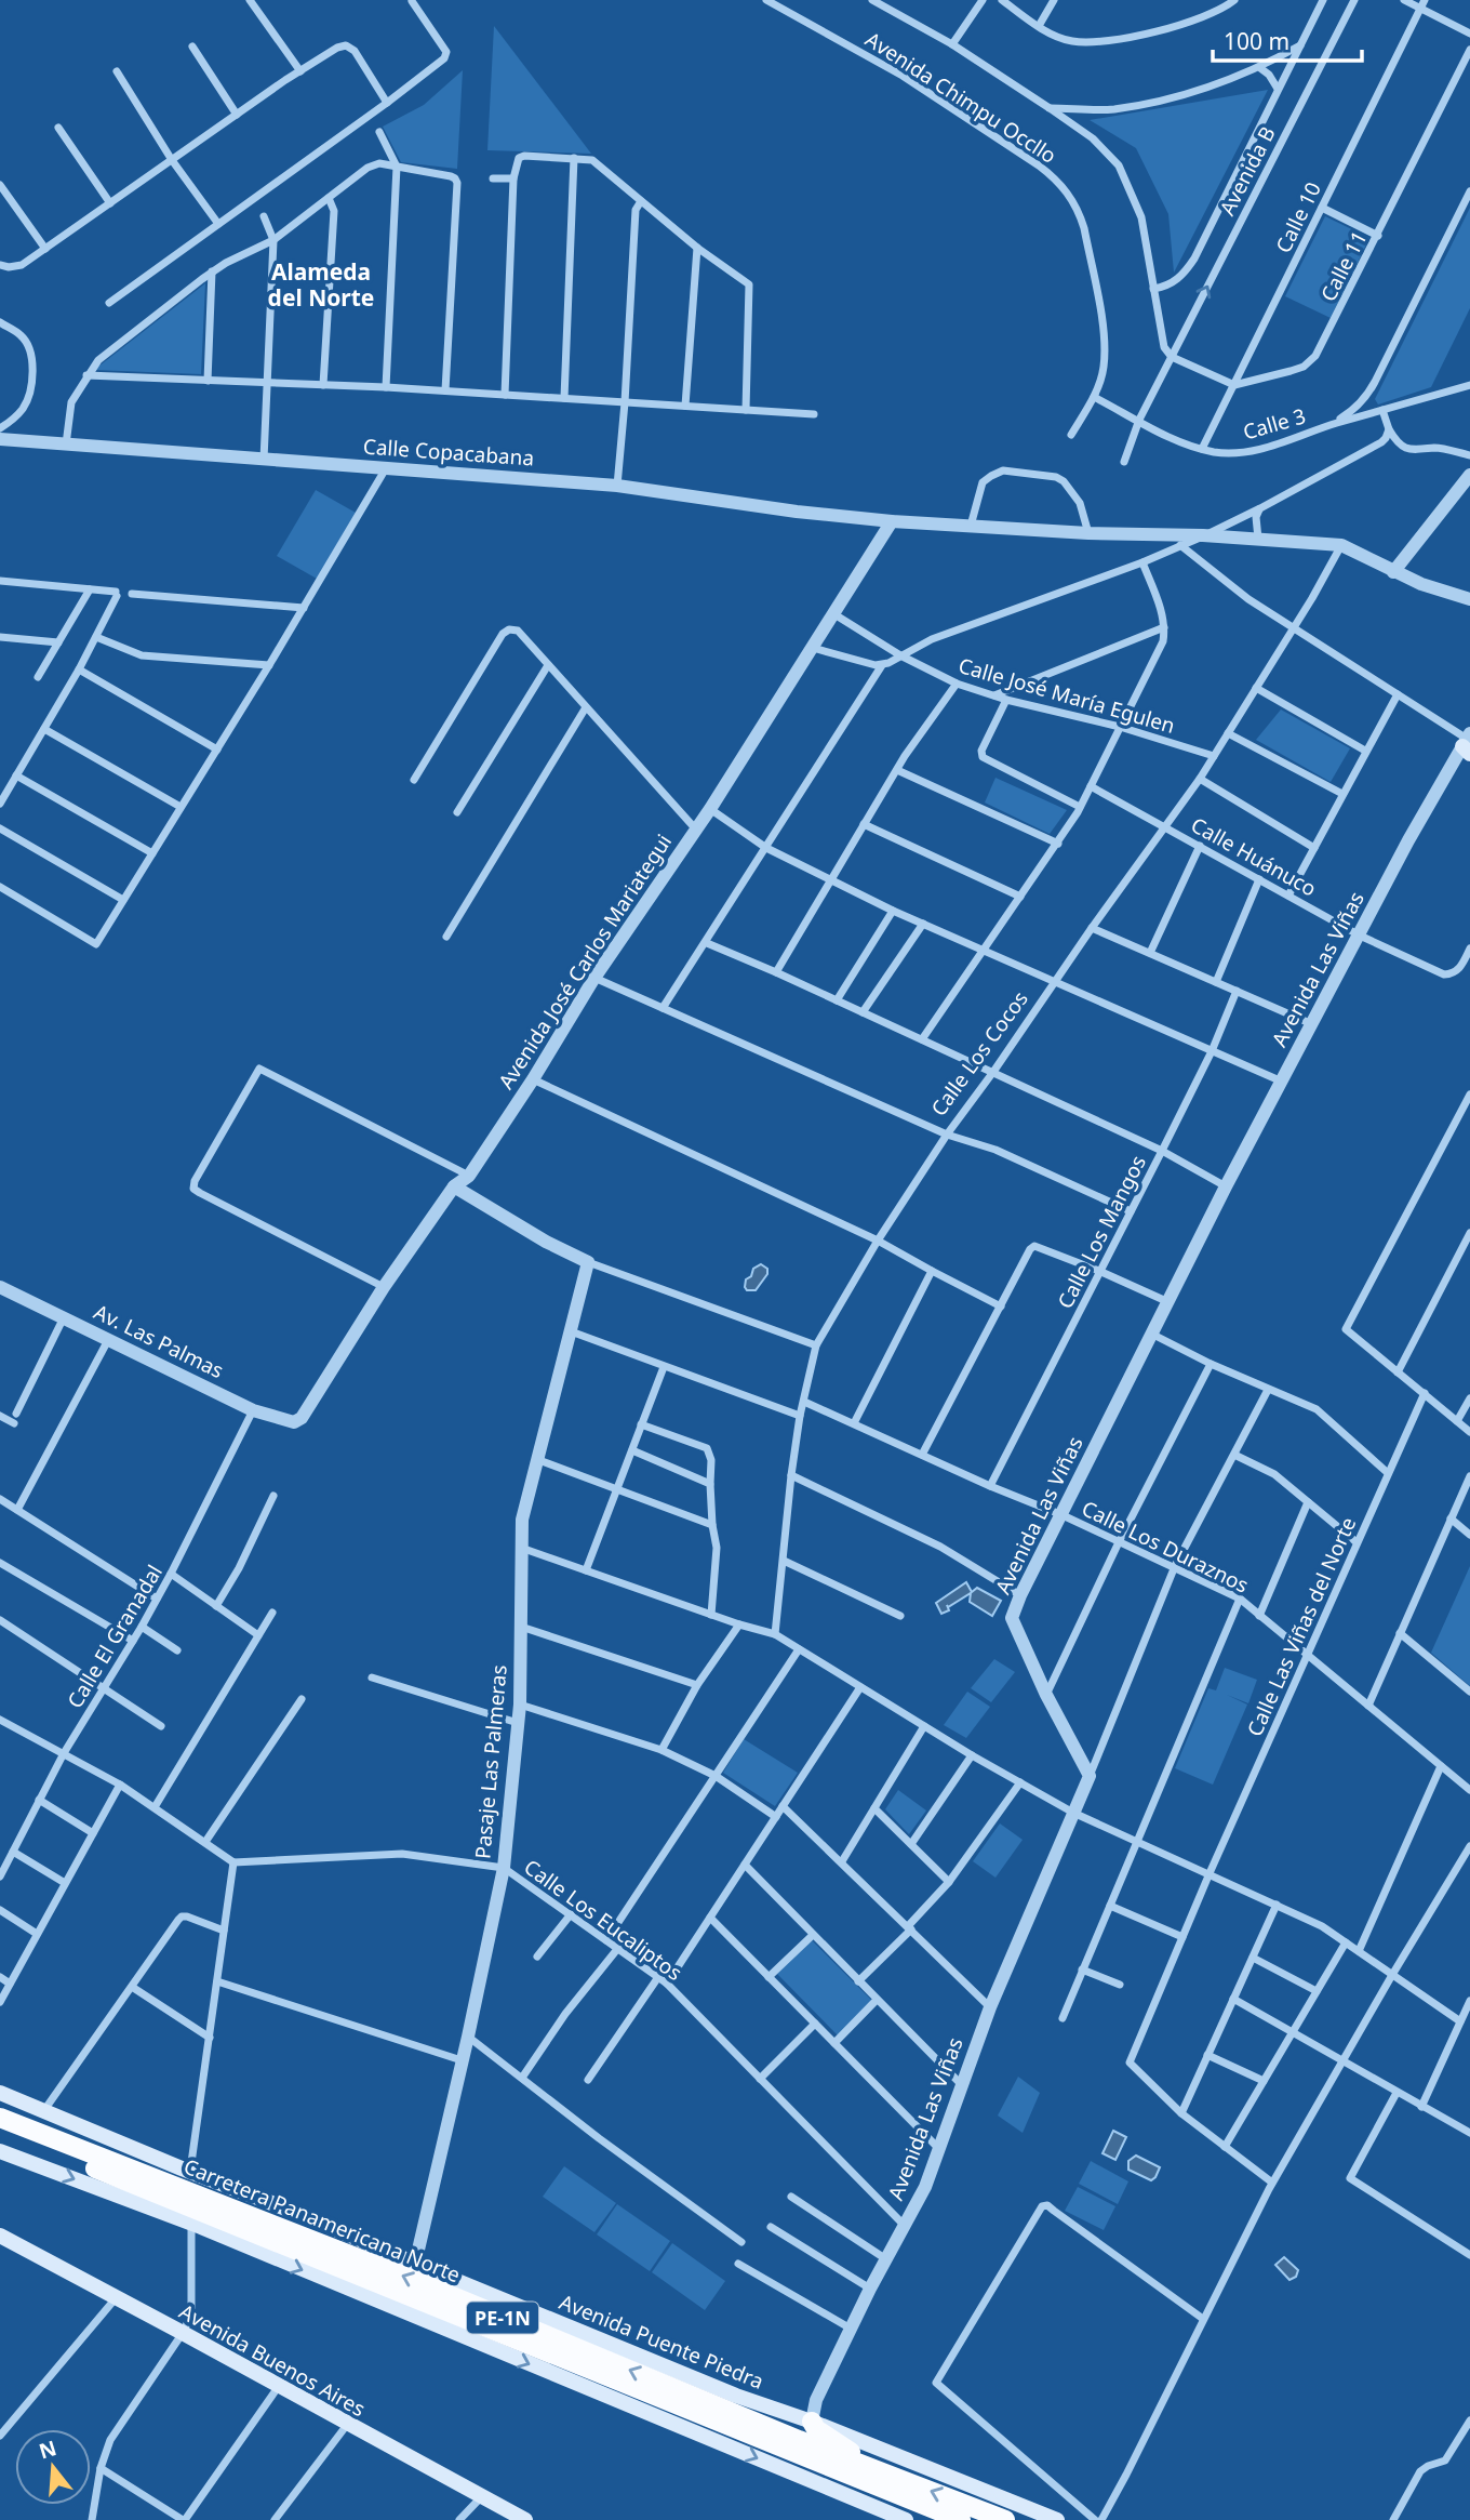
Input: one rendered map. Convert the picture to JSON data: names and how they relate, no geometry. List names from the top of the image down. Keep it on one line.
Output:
{"streets":{"highway":["Carretera Panamericana Norte","PE-1N"],"main road":["Avenida Puente Piedra","Avenida Buenos Aires"],"street":["Avenida Chimpu Occllo","Avenida B","Calle 10","Calle 11","Calle 3","Calle Copacabana","Calle José María Egulen","Calle Huánuco","Avenida José Carlos Mariategui","Avenida Las Viñas","Calle Los Cocos","Calle Los Mangos","Av. Las Palmas","Calle Los Duraznos","Calle Las Viñas del Norte","Calle El Granadal","Pasaje Las Palmeras","Calle Los Eucaliptos"]},"crossings":[["Avenida Chimpu Occllo","Avenida B"],["Avenida Chimpu Occllo","Calle 3"],["Calle 10","Calle 11"],["Calle 10","Calle 3"],["Calle Copacabana","Avenida José Carlos Mariategui"],["Calle Copacabana","Calle Los Cocos"],["Calle José María Egulen","Avenida José Carlos Mariategui"],["Calle José María Egulen","Calle Los Cocos"],["Calle Huánuco","Avenida Las Viñas"],["Calle Huánuco","Calle Los Cocos"],["Avenida José Carlos Mariategui","Av. Las Palmas"],["Avenida Las Viñas","Calle Los Duraznos"],["Avenida Las Viñas","Calle Los Eucaliptos"],["Avenida Las Viñas","Avenida Puente Piedra"],["Calle Los Cocos","Calle Los Duraznos"],["Calle Los Mangos","Calle Los Duraznos"],["Av. Las Palmas","Calle El Granadal"],["Calle Los Duraznos","Calle Las Viñas del Norte"],["Pasaje Las Palmeras","Calle Los Eucaliptos"],["Pasaje Las Palmeras","Avenida Puente Piedra"]],"districts":["Alameda del Norte"],"scale_bar":"100 m","north":"top"}
